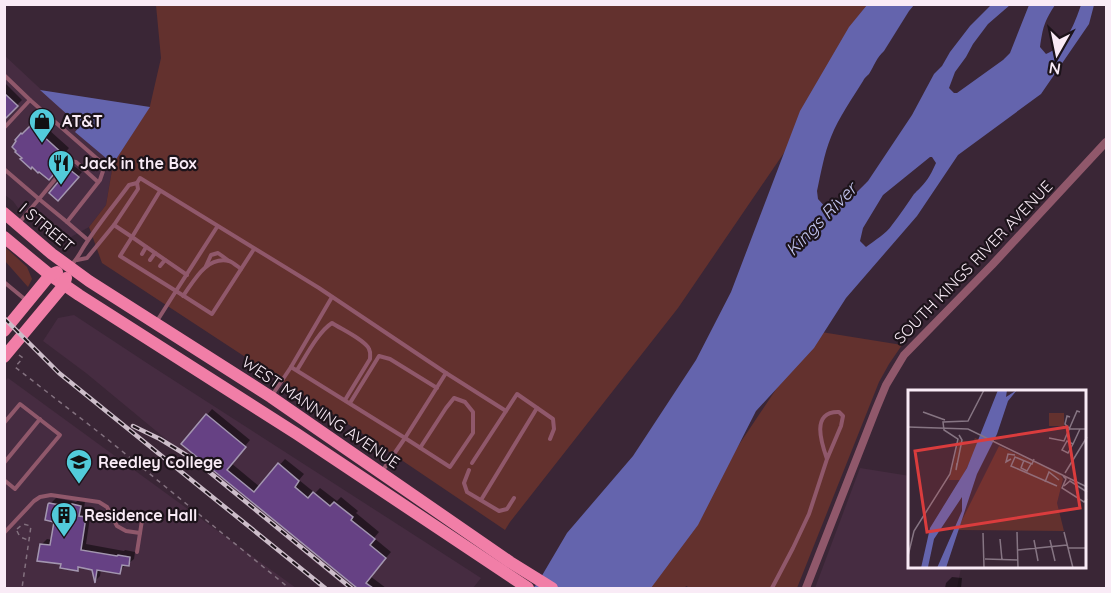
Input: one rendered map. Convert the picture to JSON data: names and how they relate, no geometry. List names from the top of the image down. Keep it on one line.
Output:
{"streets":{"main road":["I STREET","WEST MANNING AVENUE"],"street":["SOUTH KINGS RIVER AVENUE"]},"crossings":[["I STREET","WEST MANNING AVENUE"]],"water":["Kings River"],"places":{"shop":["AT&T"],"restaurant":["Jack in the Box"],"school or university":["Reedley College"],"building":["Residence Hall"]},"north":"bottom"}
